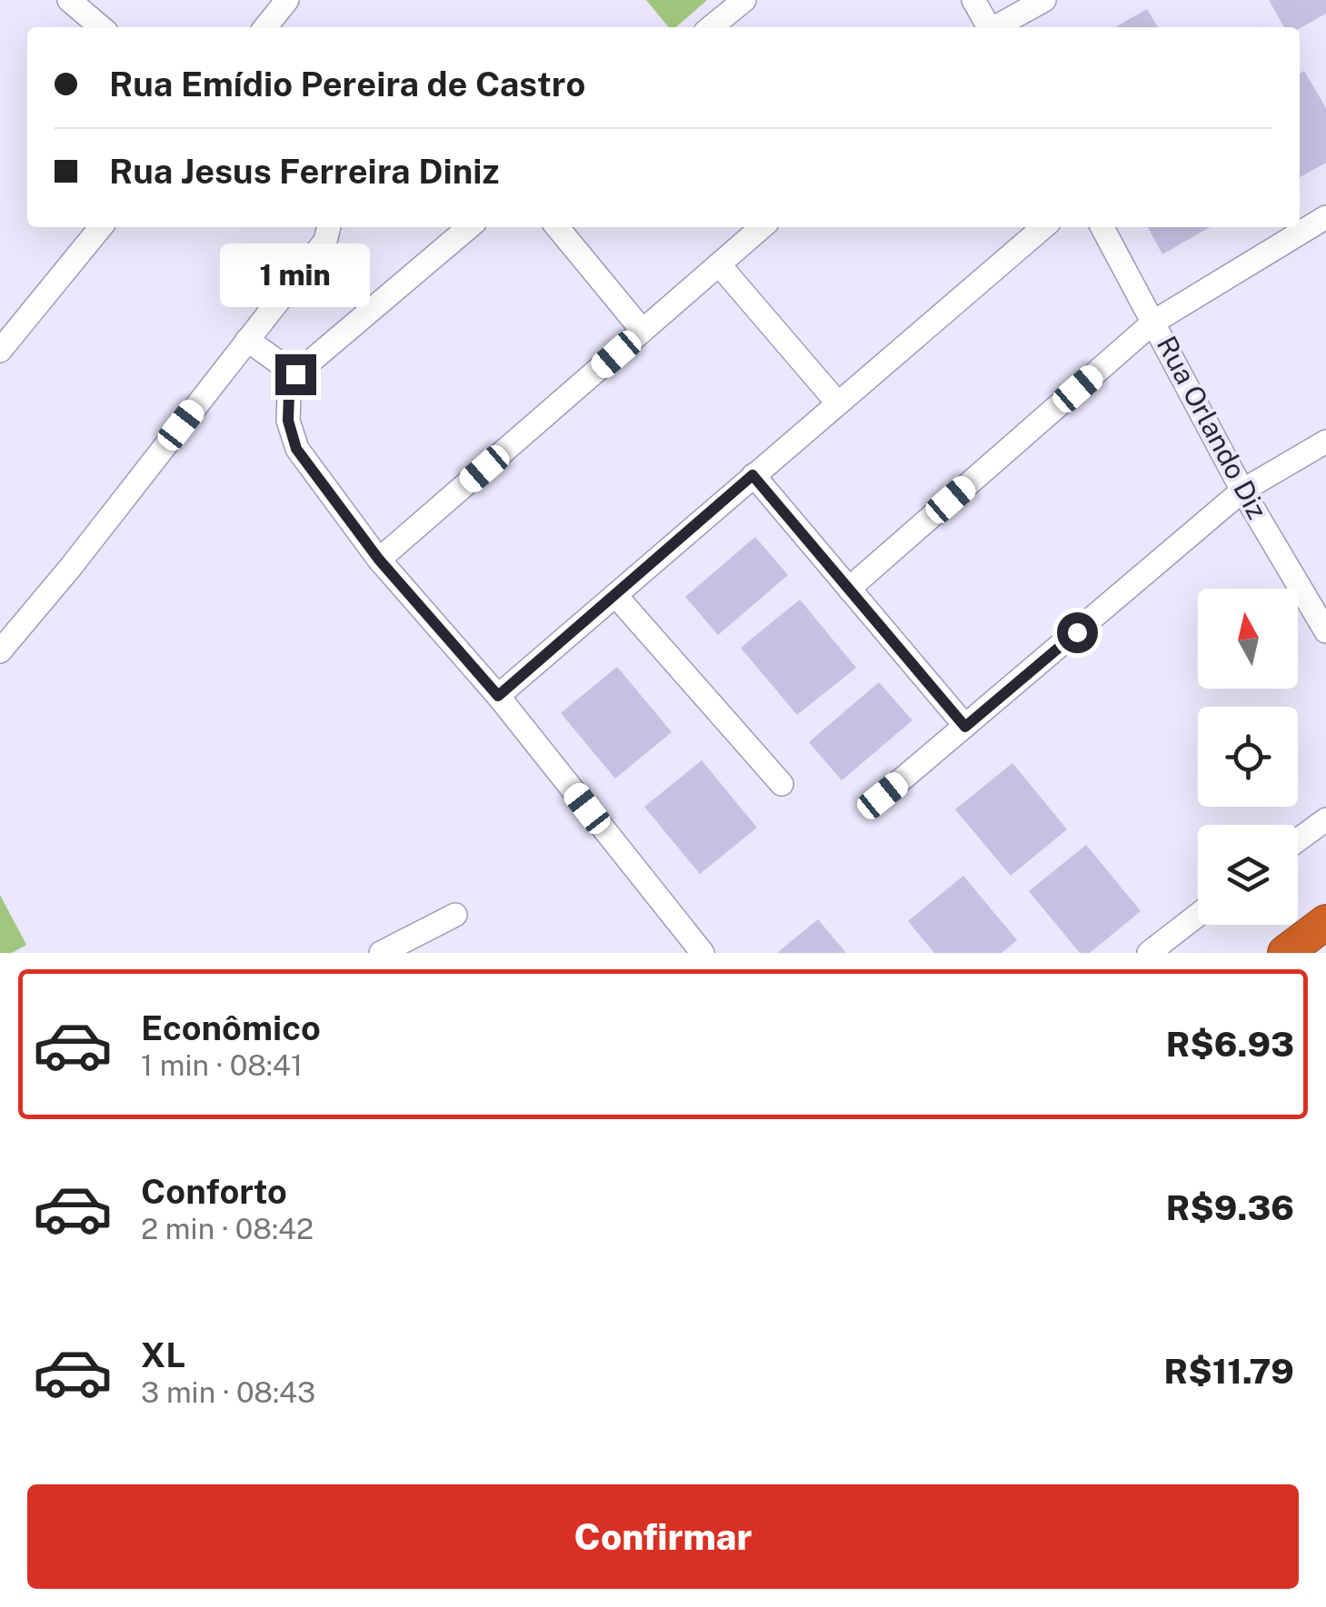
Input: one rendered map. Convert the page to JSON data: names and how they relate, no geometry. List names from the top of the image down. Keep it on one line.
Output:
{"streets":{"street":["Rua Orlando Diz"]},"north":"top","page":{"banner":["Rua Emídio Pereira de Castro","Rua Jesus Ferreira Diniz"],"bubble":"1 min","list":[{"name":"Econômico","note":"1 min · 08:41","value":"R$6.93"},{"name":"Conforto","note":"2 min · 08:42","value":"R$9.36"},{"name":"XL","note":"3 min · 08:43","value":"R$11.79"}],"buttons":"Confirmar"}}
